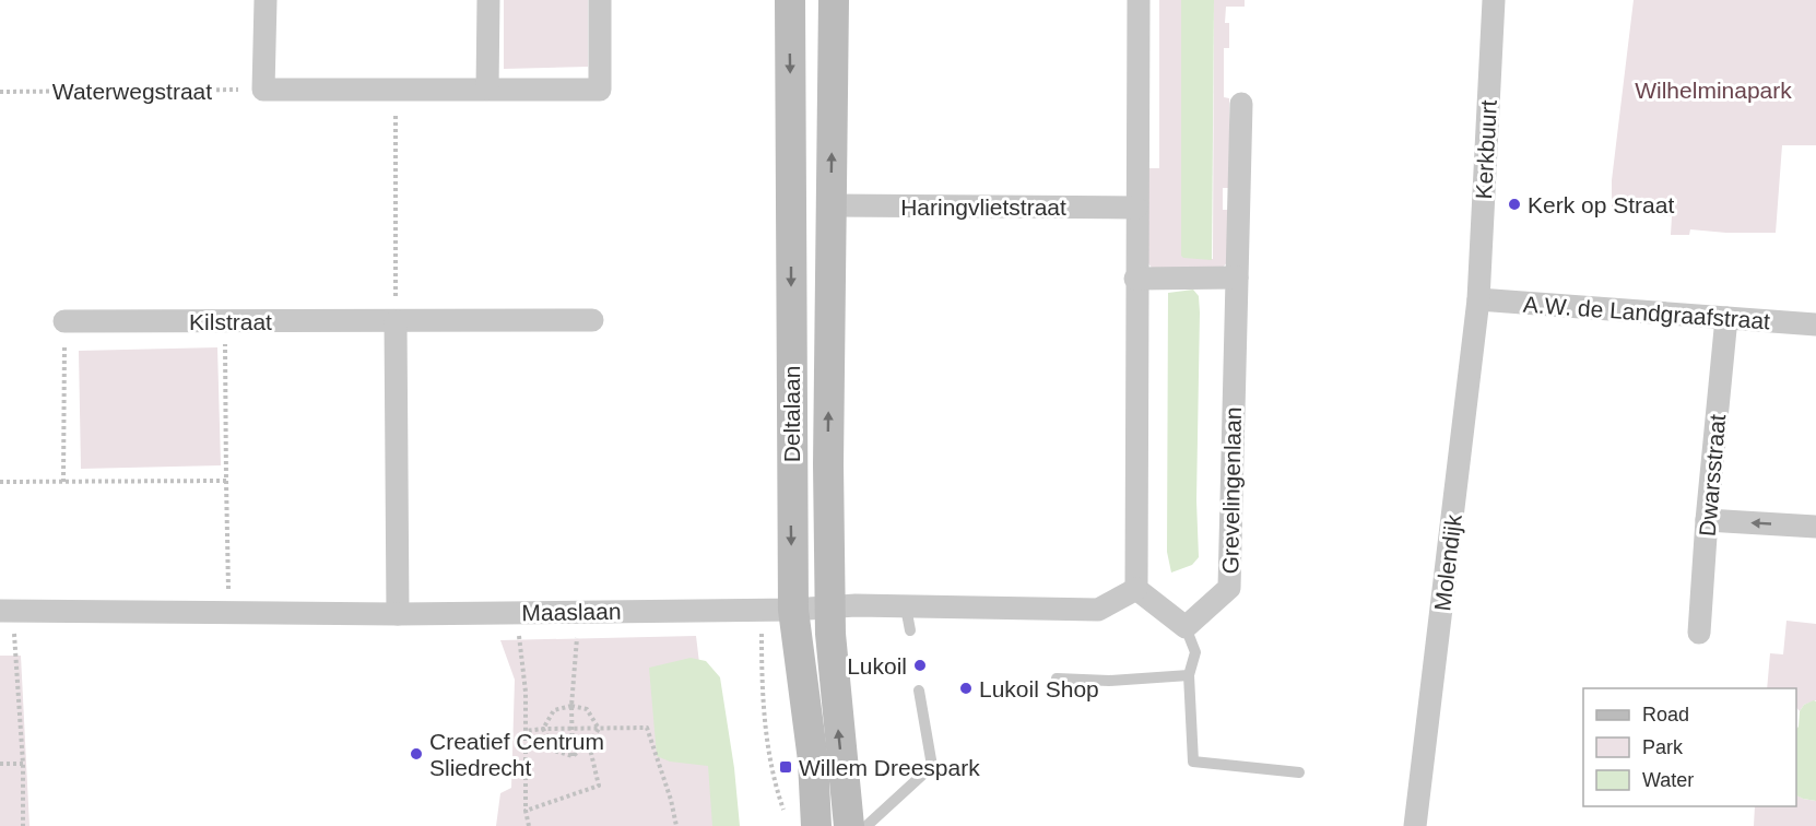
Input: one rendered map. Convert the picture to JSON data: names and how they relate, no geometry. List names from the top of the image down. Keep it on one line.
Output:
{"streets":{"street":["Kerkbuurt","Haringvlietstraat","A.W. de Landgraafstraat","Kilstraat","Deltalaan","Dwarsstraat","Grevelingenlaan","Molendijk","Maaslaan"],"path":["Waterwegstraat"]},"crossings":[["Kerkbuurt","A.W. de Landgraafstraat"],["Kerkbuurt","Molendijk"],["Haringvlietstraat","Deltalaan"],["A.W. de Landgraafstraat","Dwarsstraat"],["A.W. de Landgraafstraat","Molendijk"],["Deltalaan","Maaslaan"]],"parks":["Wilhelminapark"],"places":{"other":["Kerk op Straat","Lukoil","Lukoil Shop","Creatief Centrum Sliedrecht"],"transit":["Willem Dreespark"]},"legend":["Road","Park","Water"]}
